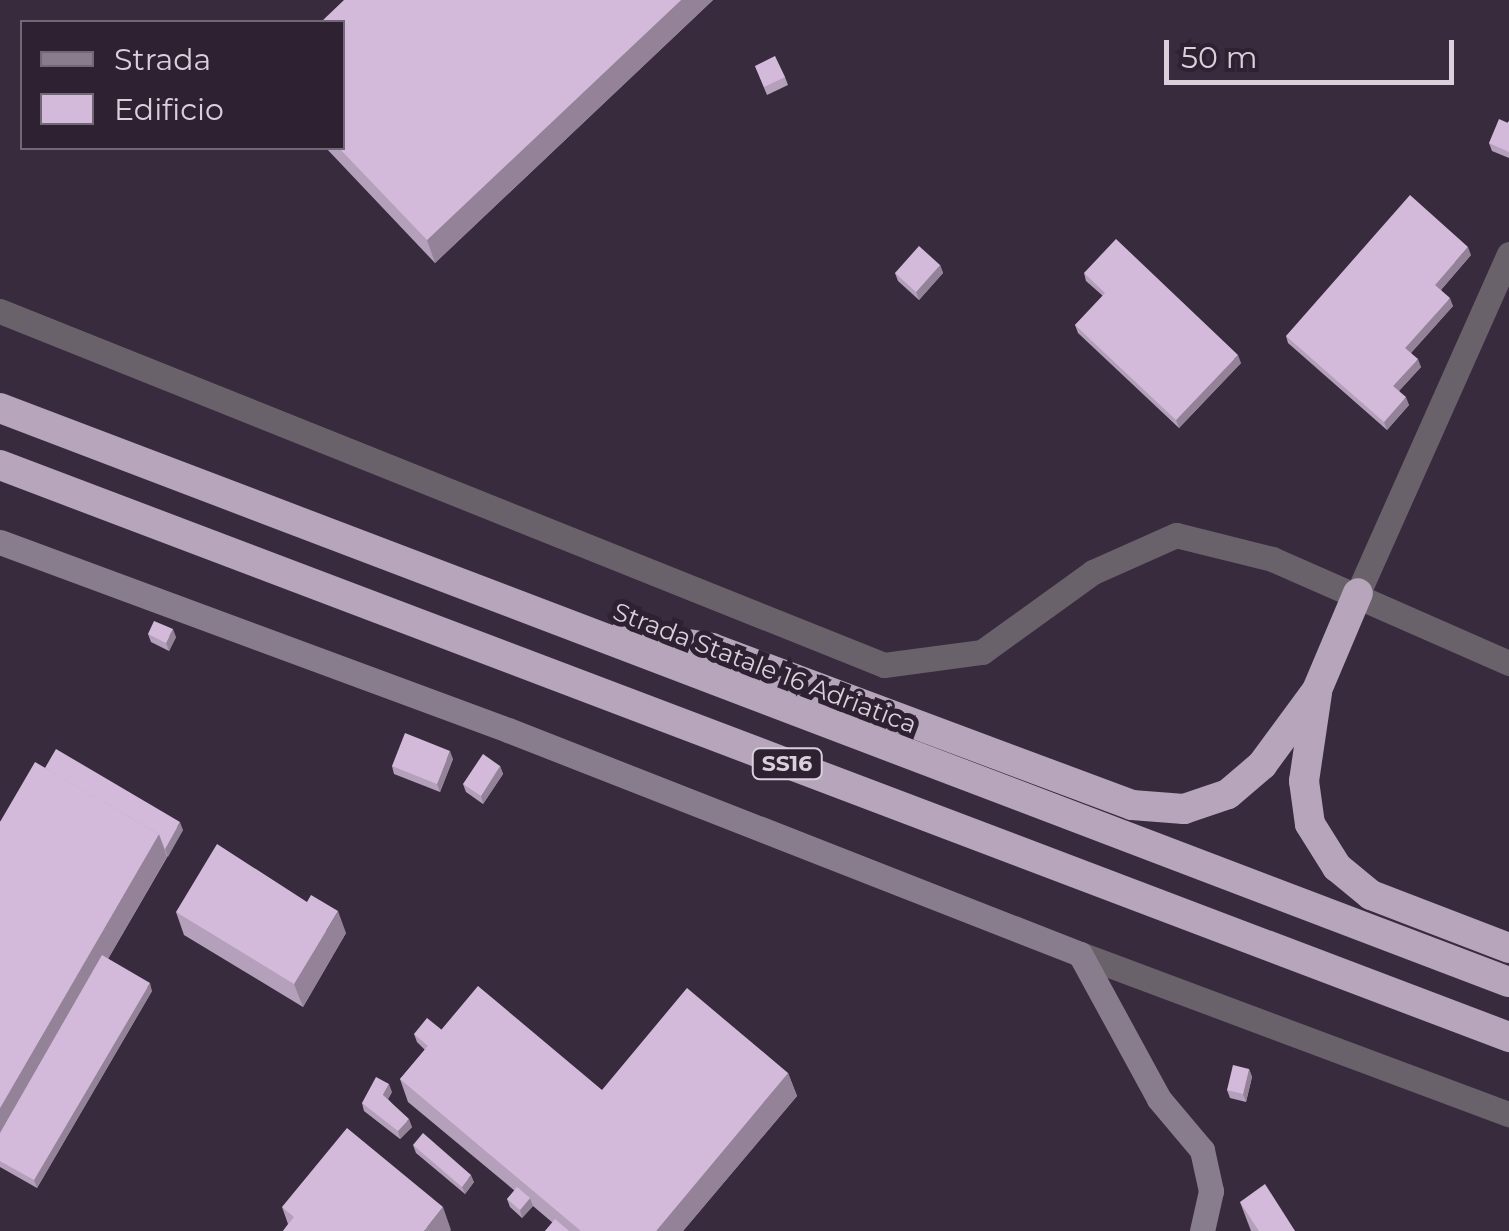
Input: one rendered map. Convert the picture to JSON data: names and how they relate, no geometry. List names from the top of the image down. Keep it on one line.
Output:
{"streets":{"highway":["Strada Statale 16 Adriatica","SS16"]},"legend":["Strada","Edificio"],"scale_bar":"50 m"}
